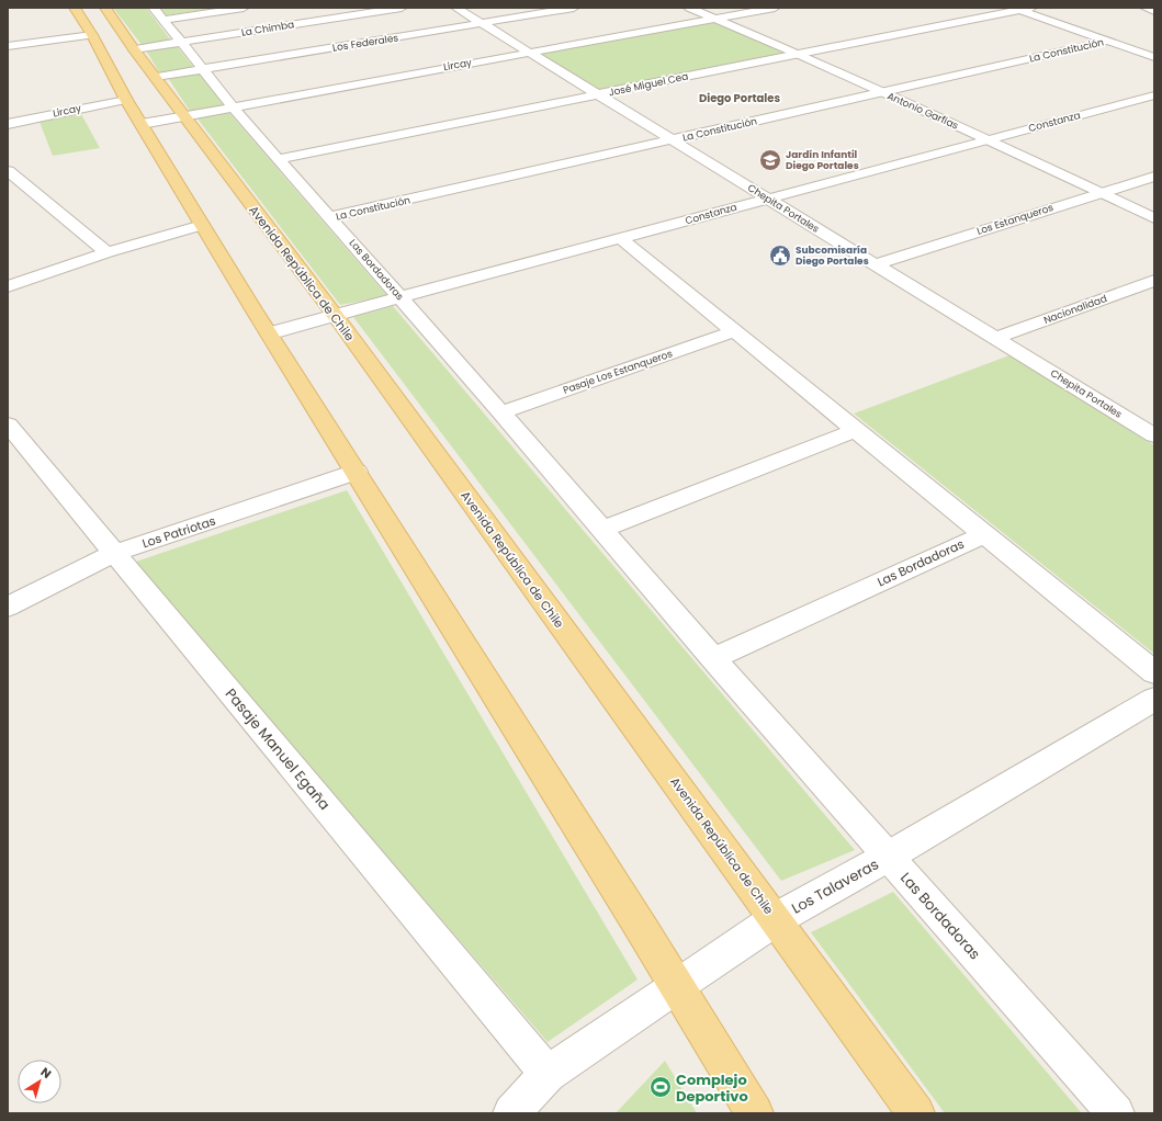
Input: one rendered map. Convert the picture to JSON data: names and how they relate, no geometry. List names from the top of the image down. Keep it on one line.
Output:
{"streets":{"main road":["Avenida República de Chile"],"street":["La Chimba","Los Federales","La Constitución","Lircay","José Miguel Cea","Antonio Garfias","Constanza","Chepita Portales","Los Estanqueros","Las Bordadoras","Nacionalidad","Pasaje Los Estanqueros","Los Patriotas","Pasaje Manuel Egaña","Los Talaveras"]},"crossings":[["La Chimba","Las Bordadoras"],["La Chimba","Avenida República de Chile"],["Los Federales","Chepita Portales"],["Los Federales","Las Bordadoras"],["Los Federales","Avenida República de Chile"],["La Constitución","Antonio Garfias"],["La Constitución","Chepita Portales"],["La Constitución","Las Bordadoras"],["Lircay","Antonio Garfias"],["Lircay","Chepita Portales"],["Lircay","Las Bordadoras"],["Lircay","Avenida República de Chile"],["José Miguel Cea","Antonio Garfias"],["José Miguel Cea","Chepita Portales"],["José Miguel Cea","Las Bordadoras"],["Antonio Garfias","Constanza"],["Antonio Garfias","Los Estanqueros"],["Constanza","Chepita Portales"],["Constanza","Las Bordadoras"],["Constanza","Avenida República de Chile"],["Chepita Portales","Los Estanqueros"],["Chepita Portales","Nacionalidad"],["Las Bordadoras","Pasaje Los Estanqueros"],["Las Bordadoras","Los Talaveras"],["Avenida República de Chile","Los Talaveras"],["Los Patriotas","Pasaje Manuel Egaña"],["Pasaje Manuel Egaña","Los Talaveras"]],"districts":["Diego Portales"],"places":{"school or university":["Jardín Infantil Diego Portales"],"public building":["Subcomisaría Diego Portales"],"sports":["Complejo Deportivo"]},"north":"top right"}
